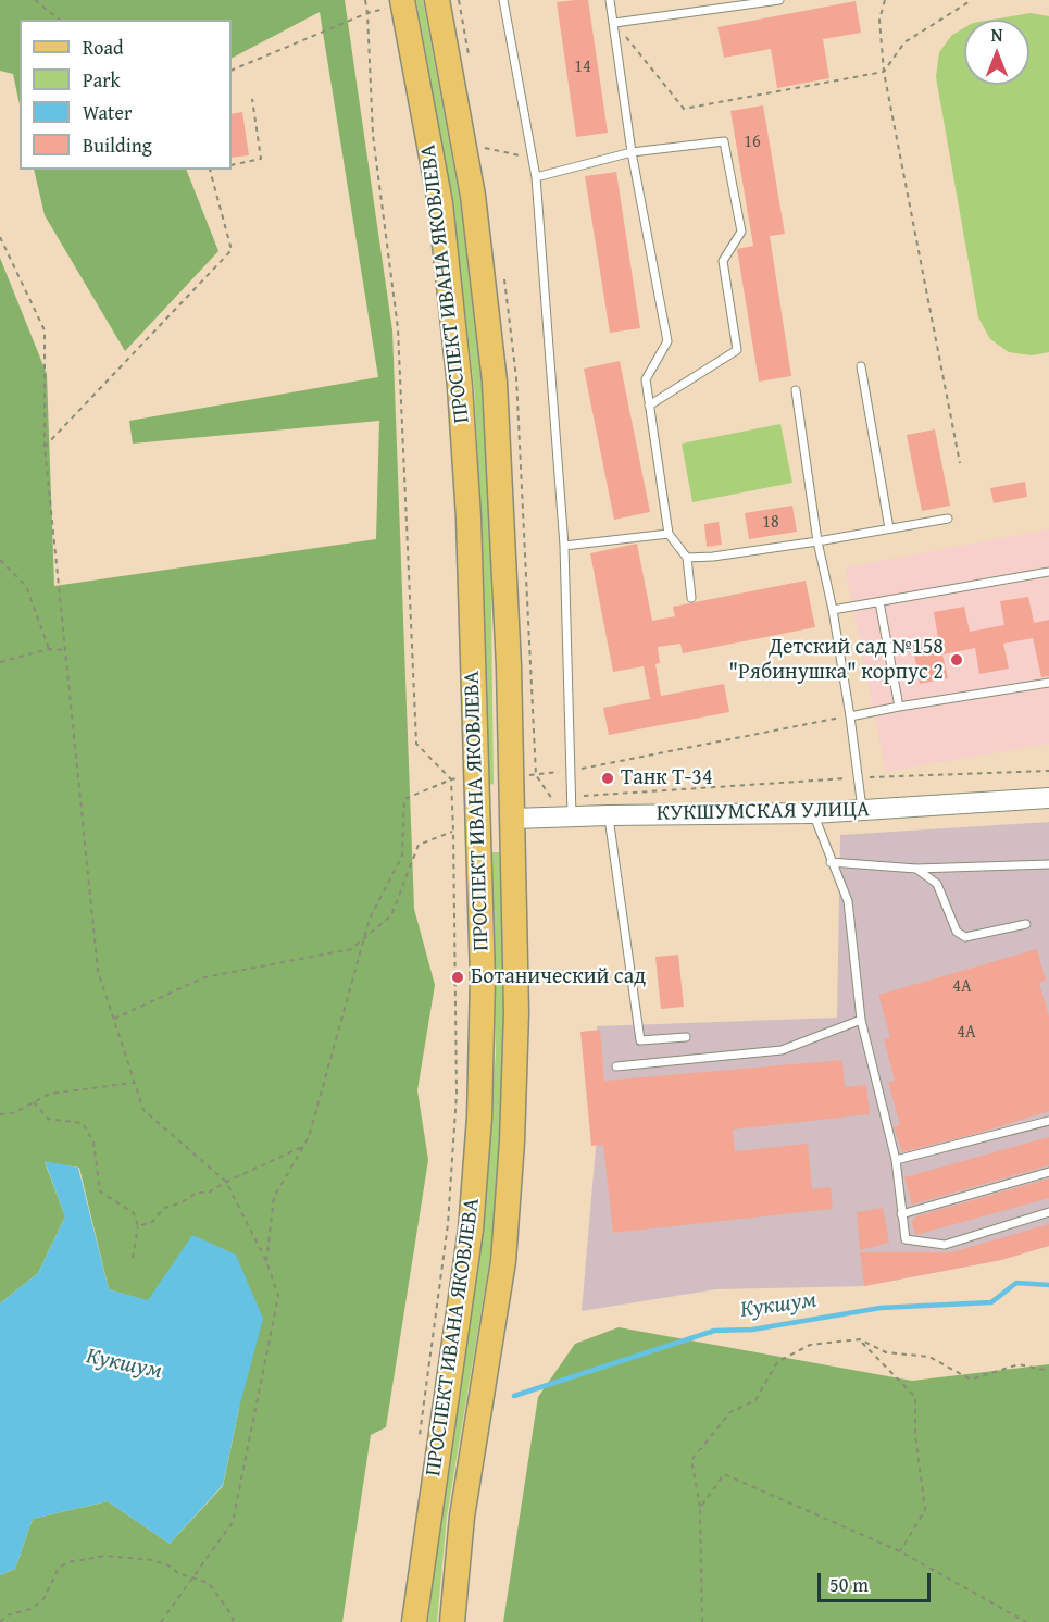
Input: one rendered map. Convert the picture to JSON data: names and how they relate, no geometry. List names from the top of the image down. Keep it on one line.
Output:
{"streets":{"main road":["ПРОСПЕКТ ИВАНА ЯКОВЛЕВА","КУКШУМСКАЯ УЛИЦА"]},"crossings":[["ПРОСПЕКТ ИВАНА ЯКОВЛЕВА","КУКШУМСКАЯ УЛИЦА"]],"water":["Кукшум"],"places":["Детский сад №158 \"Рябинушка\" корпус 2","Танк Т-34","Ботанический сад"],"house_numbers":["14","16","18","4А","4А"],"legend":["Road","Park","Water","Building"],"scale_bar":"50 m","north":"top"}
